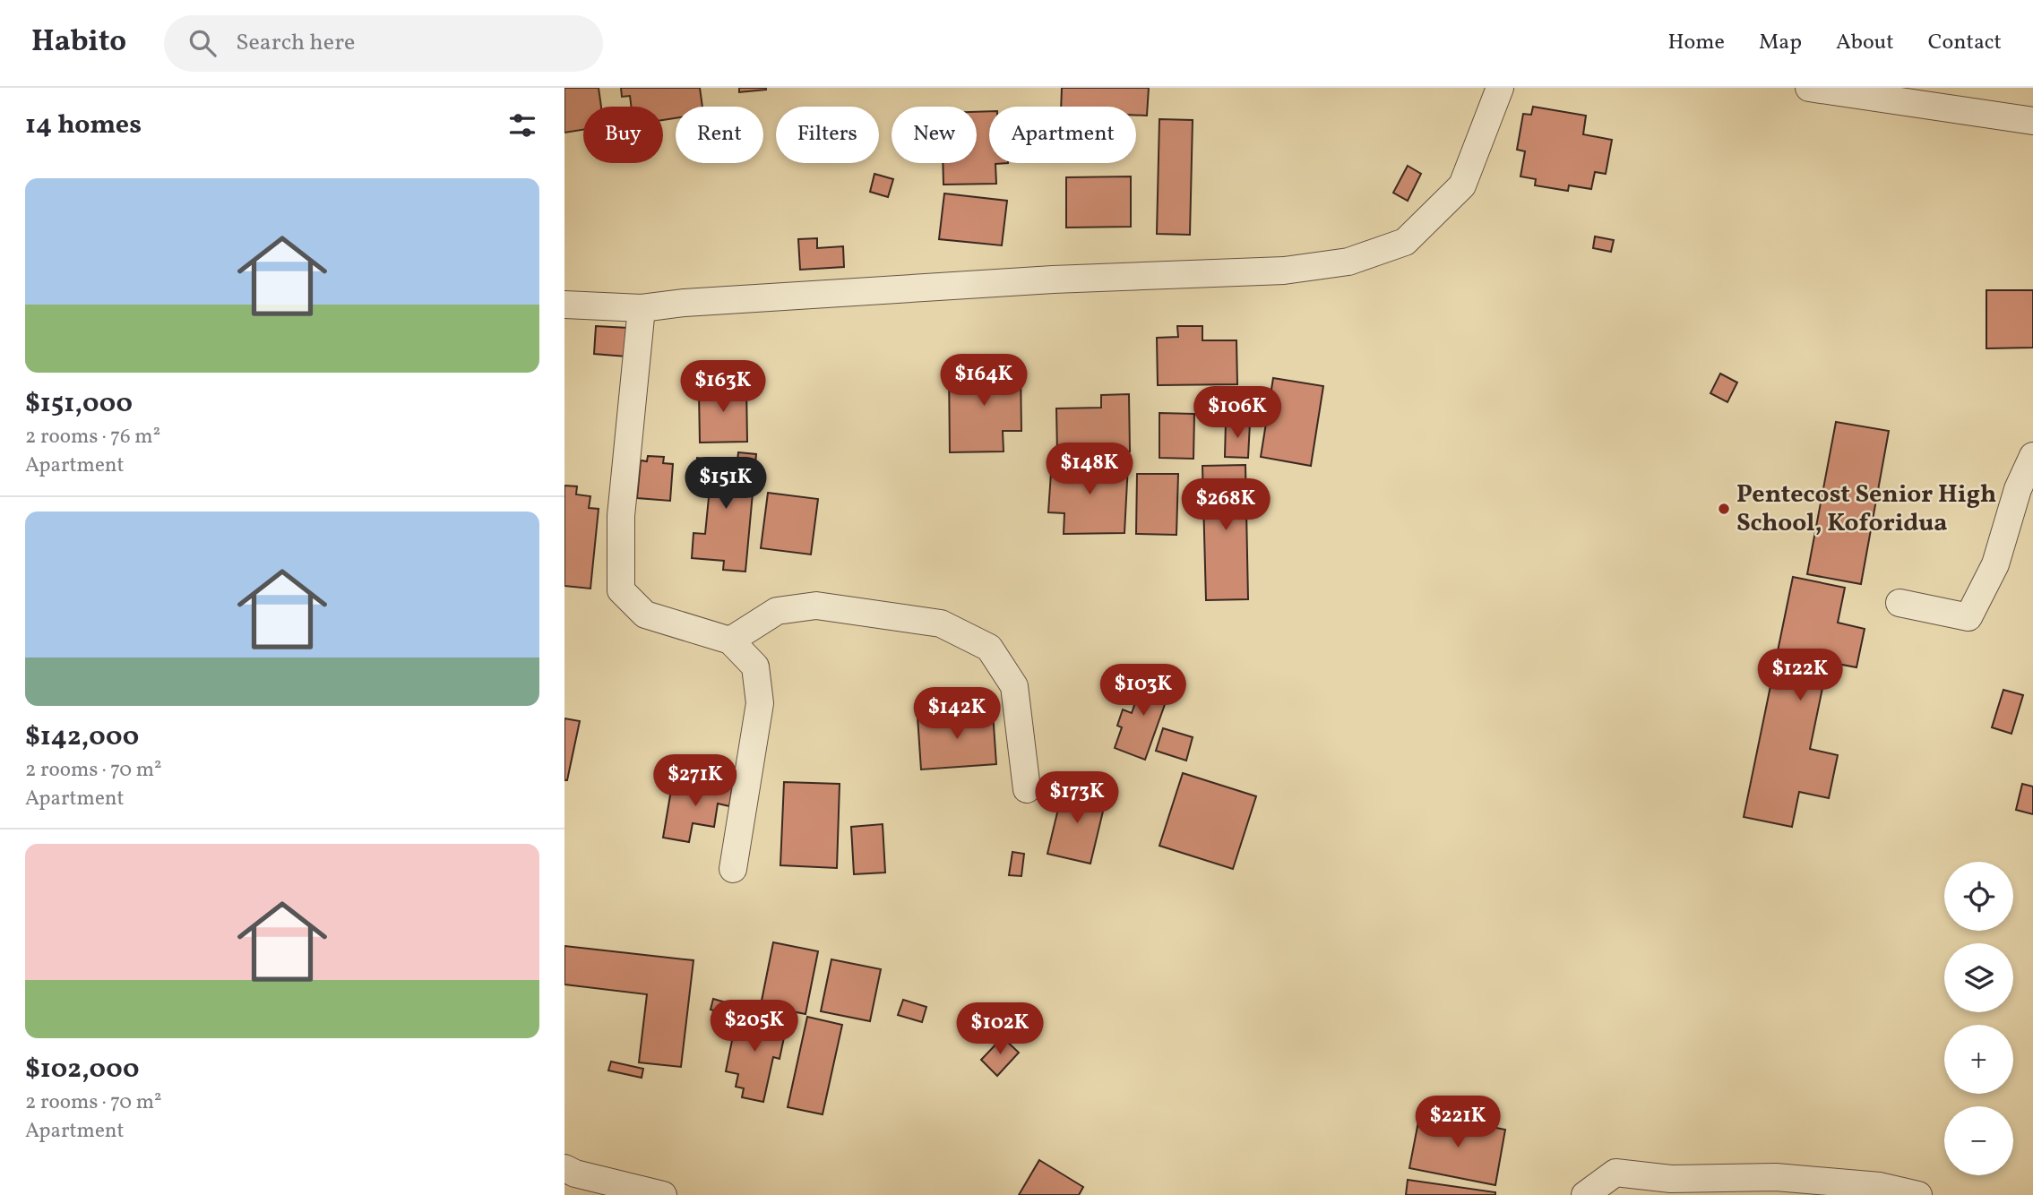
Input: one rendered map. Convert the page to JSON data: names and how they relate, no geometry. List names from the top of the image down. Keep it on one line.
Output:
{"places":["Pentecost Senior High School, Koforidua"],"page":{"header":"Habito","search":"Search here","nav":["Home","Map","About","Contact"],"heading":"14 homes","chip":["Buy","Rent","Filters","New","Apartment"],"list":[{"name":"$151,000","note":"2 rooms · 76 m² · Apartment"},{"name":"$142,000","note":"2 rooms · 70 m² · Apartment"},{"name":"$102,000","note":"2 rooms · 70 m² · Apartment"}],"price":["$164K","$163K","$106K","$148K","$151K","$268K","$122K","$103K","$142K","$271K","$173K","$205K","$102K","$221K"],"map_buttons":["+","−"]}}
